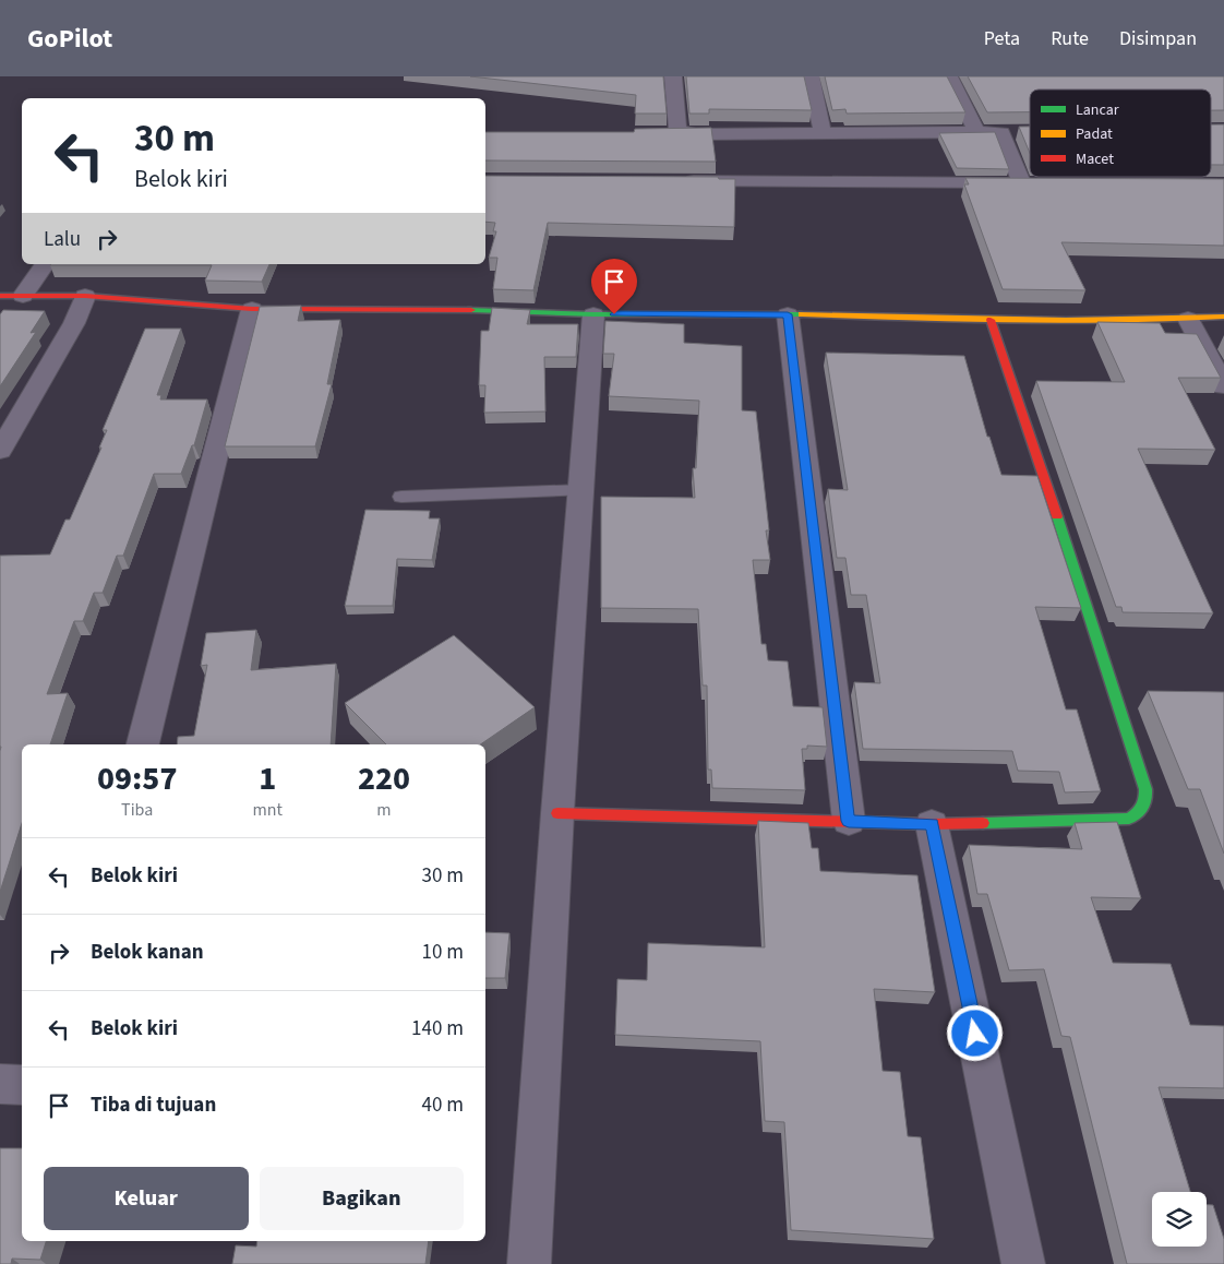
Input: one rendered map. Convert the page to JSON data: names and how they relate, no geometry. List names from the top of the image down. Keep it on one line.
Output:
{"legend":["Lancar","Padat","Macet"],"page":{"header":"GoPilot","nav":["Peta","Rute","Disimpan"],"turn":["30 m","Belok kiri"],"then":"Lalu","eta":["09:57","Tiba","1","mnt","220","m"],"list":[{"name":"Belok kiri","value":"30 m"},{"name":"Belok kanan","value":"10 m"},{"name":"Belok kiri","value":"140 m"},{"name":"Tiba di tujuan","value":"40 m"}],"buttons":["Keluar","Bagikan"]}}
